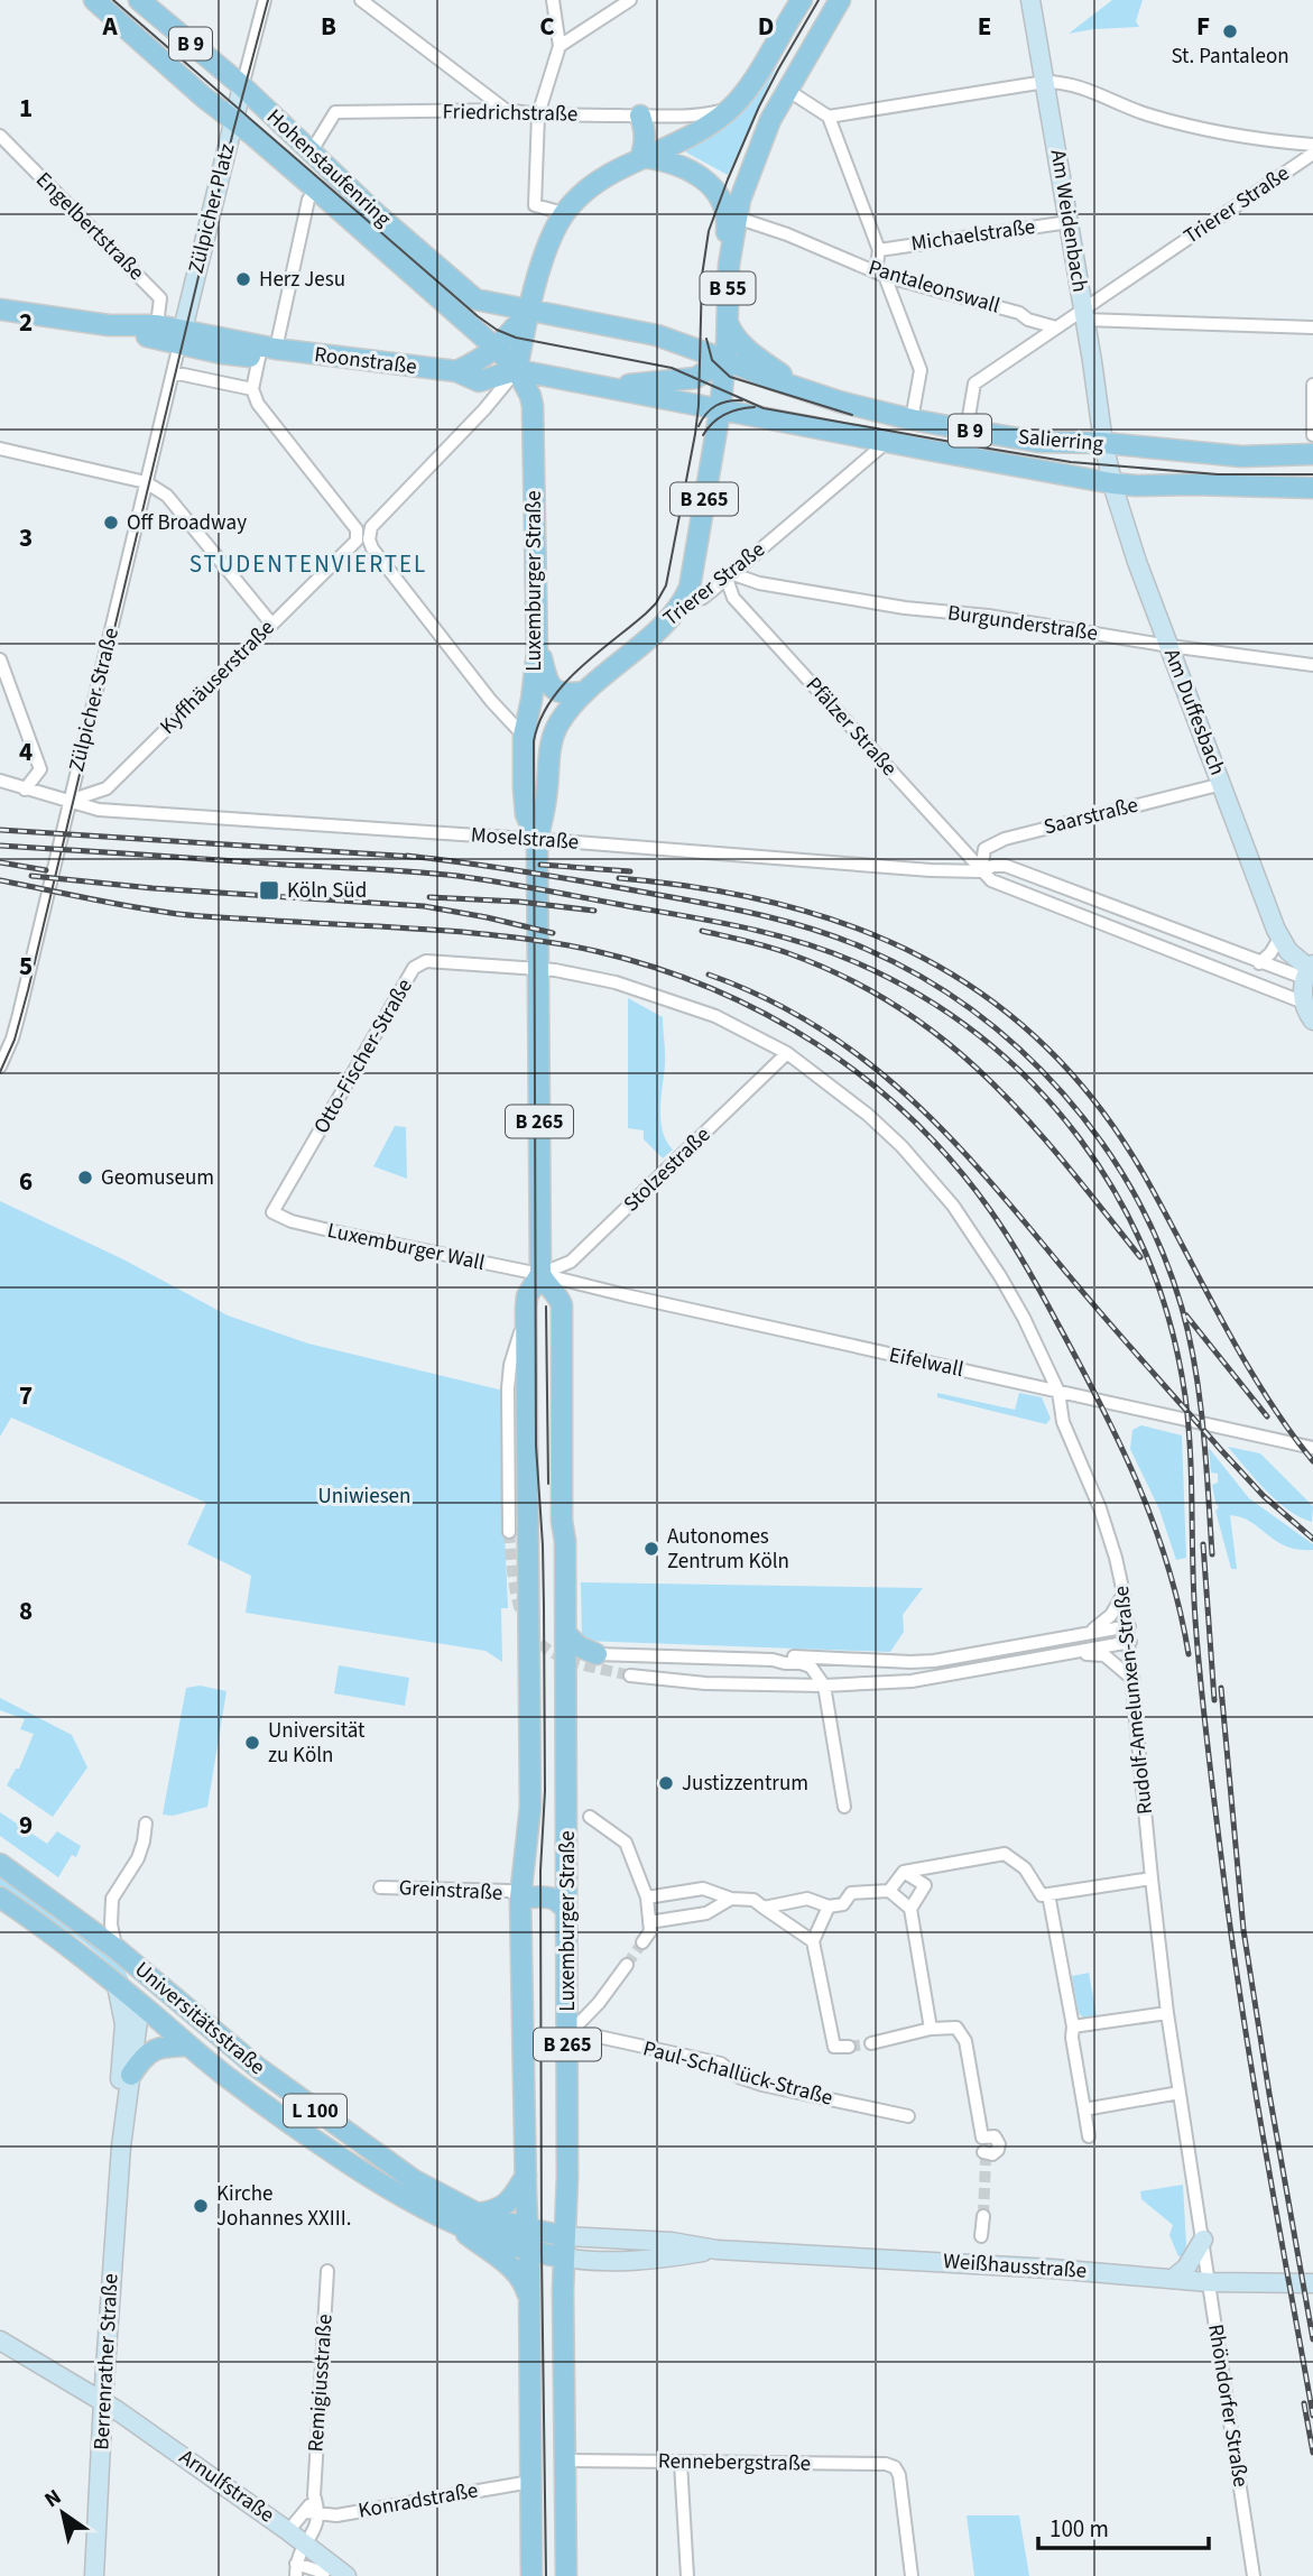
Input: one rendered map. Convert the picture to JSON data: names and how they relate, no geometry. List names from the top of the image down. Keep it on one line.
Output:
{"streets":{"main road":["B 9","Hohenstaufenring","Trierer Straße","B 55","Roonstraße","Salierring","B 265","Luxemburger Straße","Universitätsstraße","L 100","Weißhausstraße"],"street":["Friedrichstraße","Zülpicher Platz","Am Weidenbach","Engelbertstraße","Michaelstraße","Pantaleonswall","Burgunderstraße","Kyffhäuserstraße","Zülpicher Straße","Am Duffesbach","Pfälzer Straße","Saarstraße","Moselstraße","Otto-Fischer-Straße","Stolzestraße","Luxemburger Wall","Eifelwall","Rudolf-Amelunxen-Straße","Greinstraße","Paul-Schallück-Straße","Berrenrather Straße","Remigiusstraße","Rhöndorfer Straße","Rennebergstraße","Arnulfstraße","Konradstraße"]},"crossings":[["B 9","Hohenstaufenring"],["B 9","B 55"],["B 9","Roonstraße"],["B 9","Salierring"],["B 9","B 265"],["B 9","Luxemburger Straße"],["Friedrichstraße","Hohenstaufenring"],["Hohenstaufenring","Zülpicher Platz"],["Trierer Straße","Am Weidenbach"],["Trierer Straße","Salierring"],["Trierer Straße","B 265"],["Trierer Straße","Luxemburger Straße"],["Trierer Straße","Burgunderstraße"],["Trierer Straße","Pfälzer Straße"],["Zülpicher Platz","Roonstraße"],["Zülpicher Platz","Zülpicher Straße"],["Am Weidenbach","Michaelstraße"],["Am Weidenbach","Salierring"],["Am Weidenbach","Am Duffesbach"],["Engelbertstraße","Roonstraße"],["Pantaleonswall","B 55"],["B 55","Salierring"],["Roonstraße","Luxemburger Straße"],["Roonstraße","Zülpicher Straße"],["Salierring","B 265"],["Salierring","Am Duffesbach"],["Luxemburger Straße","Moselstraße"],["Luxemburger Straße","Otto-Fischer-Straße"],["Luxemburger Straße","Stolzestraße"],["Luxemburger Straße","Luxemburger Wall"],["Luxemburger Straße","Eifelwall"],["Luxemburger Straße","Rudolf-Amelunxen-Straße"],["Luxemburger Straße","Greinstraße"],["Luxemburger Straße","Universitätsstraße"],["Luxemburger Straße","Paul-Schallück-Straße"],["Luxemburger Straße","L 100"],["Luxemburger Straße","Weißhausstraße"],["Luxemburger Straße","Rennebergstraße"],["Luxemburger Straße","Konradstraße"],["Burgunderstraße","Am Duffesbach"],["Burgunderstraße","Pfälzer Straße"],["Kyffhäuserstraße","Zülpicher Straße"],["Kyffhäuserstraße","Moselstraße"],["Zülpicher Straße","Moselstraße"],["Am Duffesbach","Saarstraße"],["Pfälzer Straße","Saarstraße"],["Pfälzer Straße","Moselstraße"],["Saarstraße","Moselstraße"],["Otto-Fischer-Straße","Luxemburger Wall"],["Otto-Fischer-Straße","Rudolf-Amelunxen-Straße"],["Stolzestraße","Luxemburger Wall"],["Stolzestraße","Eifelwall"],["Stolzestraße","Rudolf-Amelunxen-Straße"],["Luxemburger Wall","Eifelwall"],["Eifelwall","Rudolf-Amelunxen-Straße"],["Rudolf-Amelunxen-Straße","Weißhausstraße"],["Rudolf-Amelunxen-Straße","Rhöndorfer Straße"],["Universitätsstraße","L 100"],["Universitätsstraße","Weißhausstraße"],["Universitätsstraße","Berrenrather Straße"],["Weißhausstraße","Rhöndorfer Straße"],["Berrenrather Straße","Arnulfstraße"],["Remigiusstraße","Konradstraße"]],"districts":["STUDENTENVIERTEL"],"parks":["Uniwiesen"],"places":{"other":["St. Pantaleon","Herz Jesu","Off Broadway","Geomuseum","Autonomes Zentrum Köln","Universität zu Köln","Justizzentrum","Kirche Johannes XXIII."],"transit":["Köln Süd"]},"scale_bar":"100 m","north":"top left","grid":{"columns":["A","B","C","D","E","F"],"rows":["1","2","3","4","5","6","7","8","9"]}}
